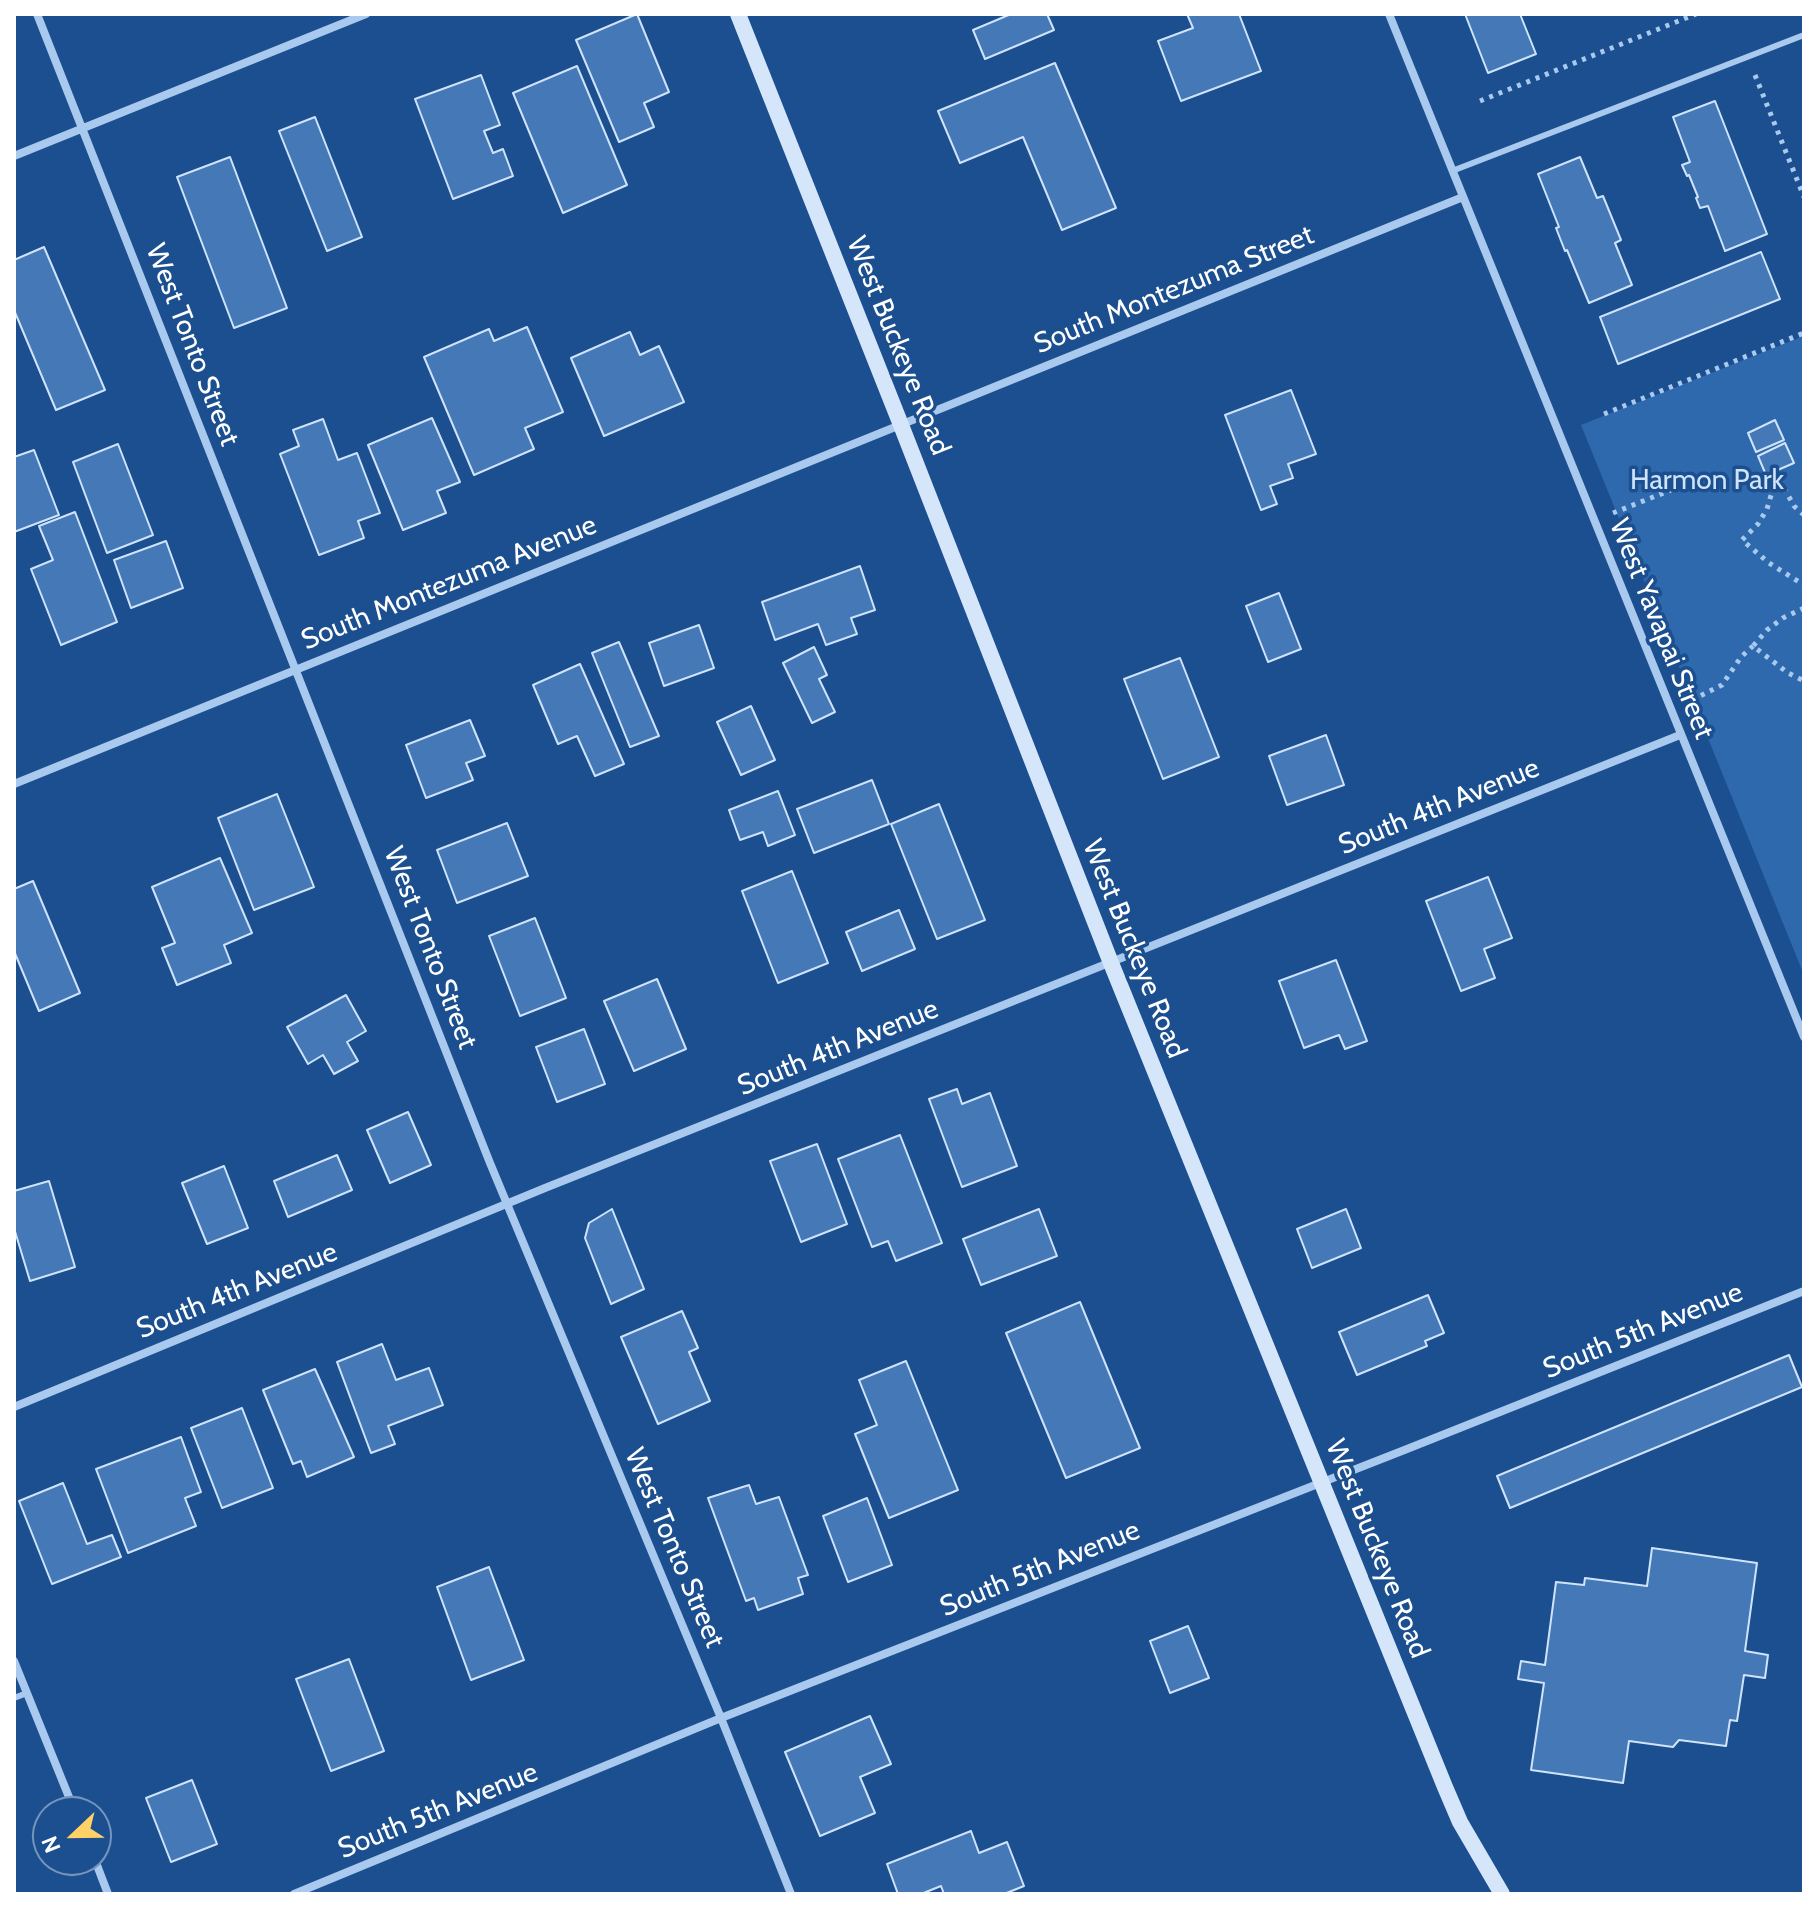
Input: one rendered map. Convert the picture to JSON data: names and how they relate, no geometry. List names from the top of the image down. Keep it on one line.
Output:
{"streets":{"main road":["West Buckeye Road"],"street":["South Montezuma Street","West Tonto Street","South Montezuma Avenue","West Yavapai Street","South 4th Avenue","South 5th Avenue"]},"crossings":[["South Montezuma Street","West Buckeye Road"],["South Montezuma Street","South Montezuma Avenue"],["South Montezuma Street","West Yavapai Street"],["West Tonto Street","South Montezuma Avenue"],["West Tonto Street","South 4th Avenue"],["West Tonto Street","South 5th Avenue"],["West Buckeye Road","South Montezuma Avenue"],["West Buckeye Road","South 4th Avenue"],["West Buckeye Road","South 5th Avenue"],["West Yavapai Street","South 4th Avenue"]],"parks":["Harmon Park"],"north":"left"}
